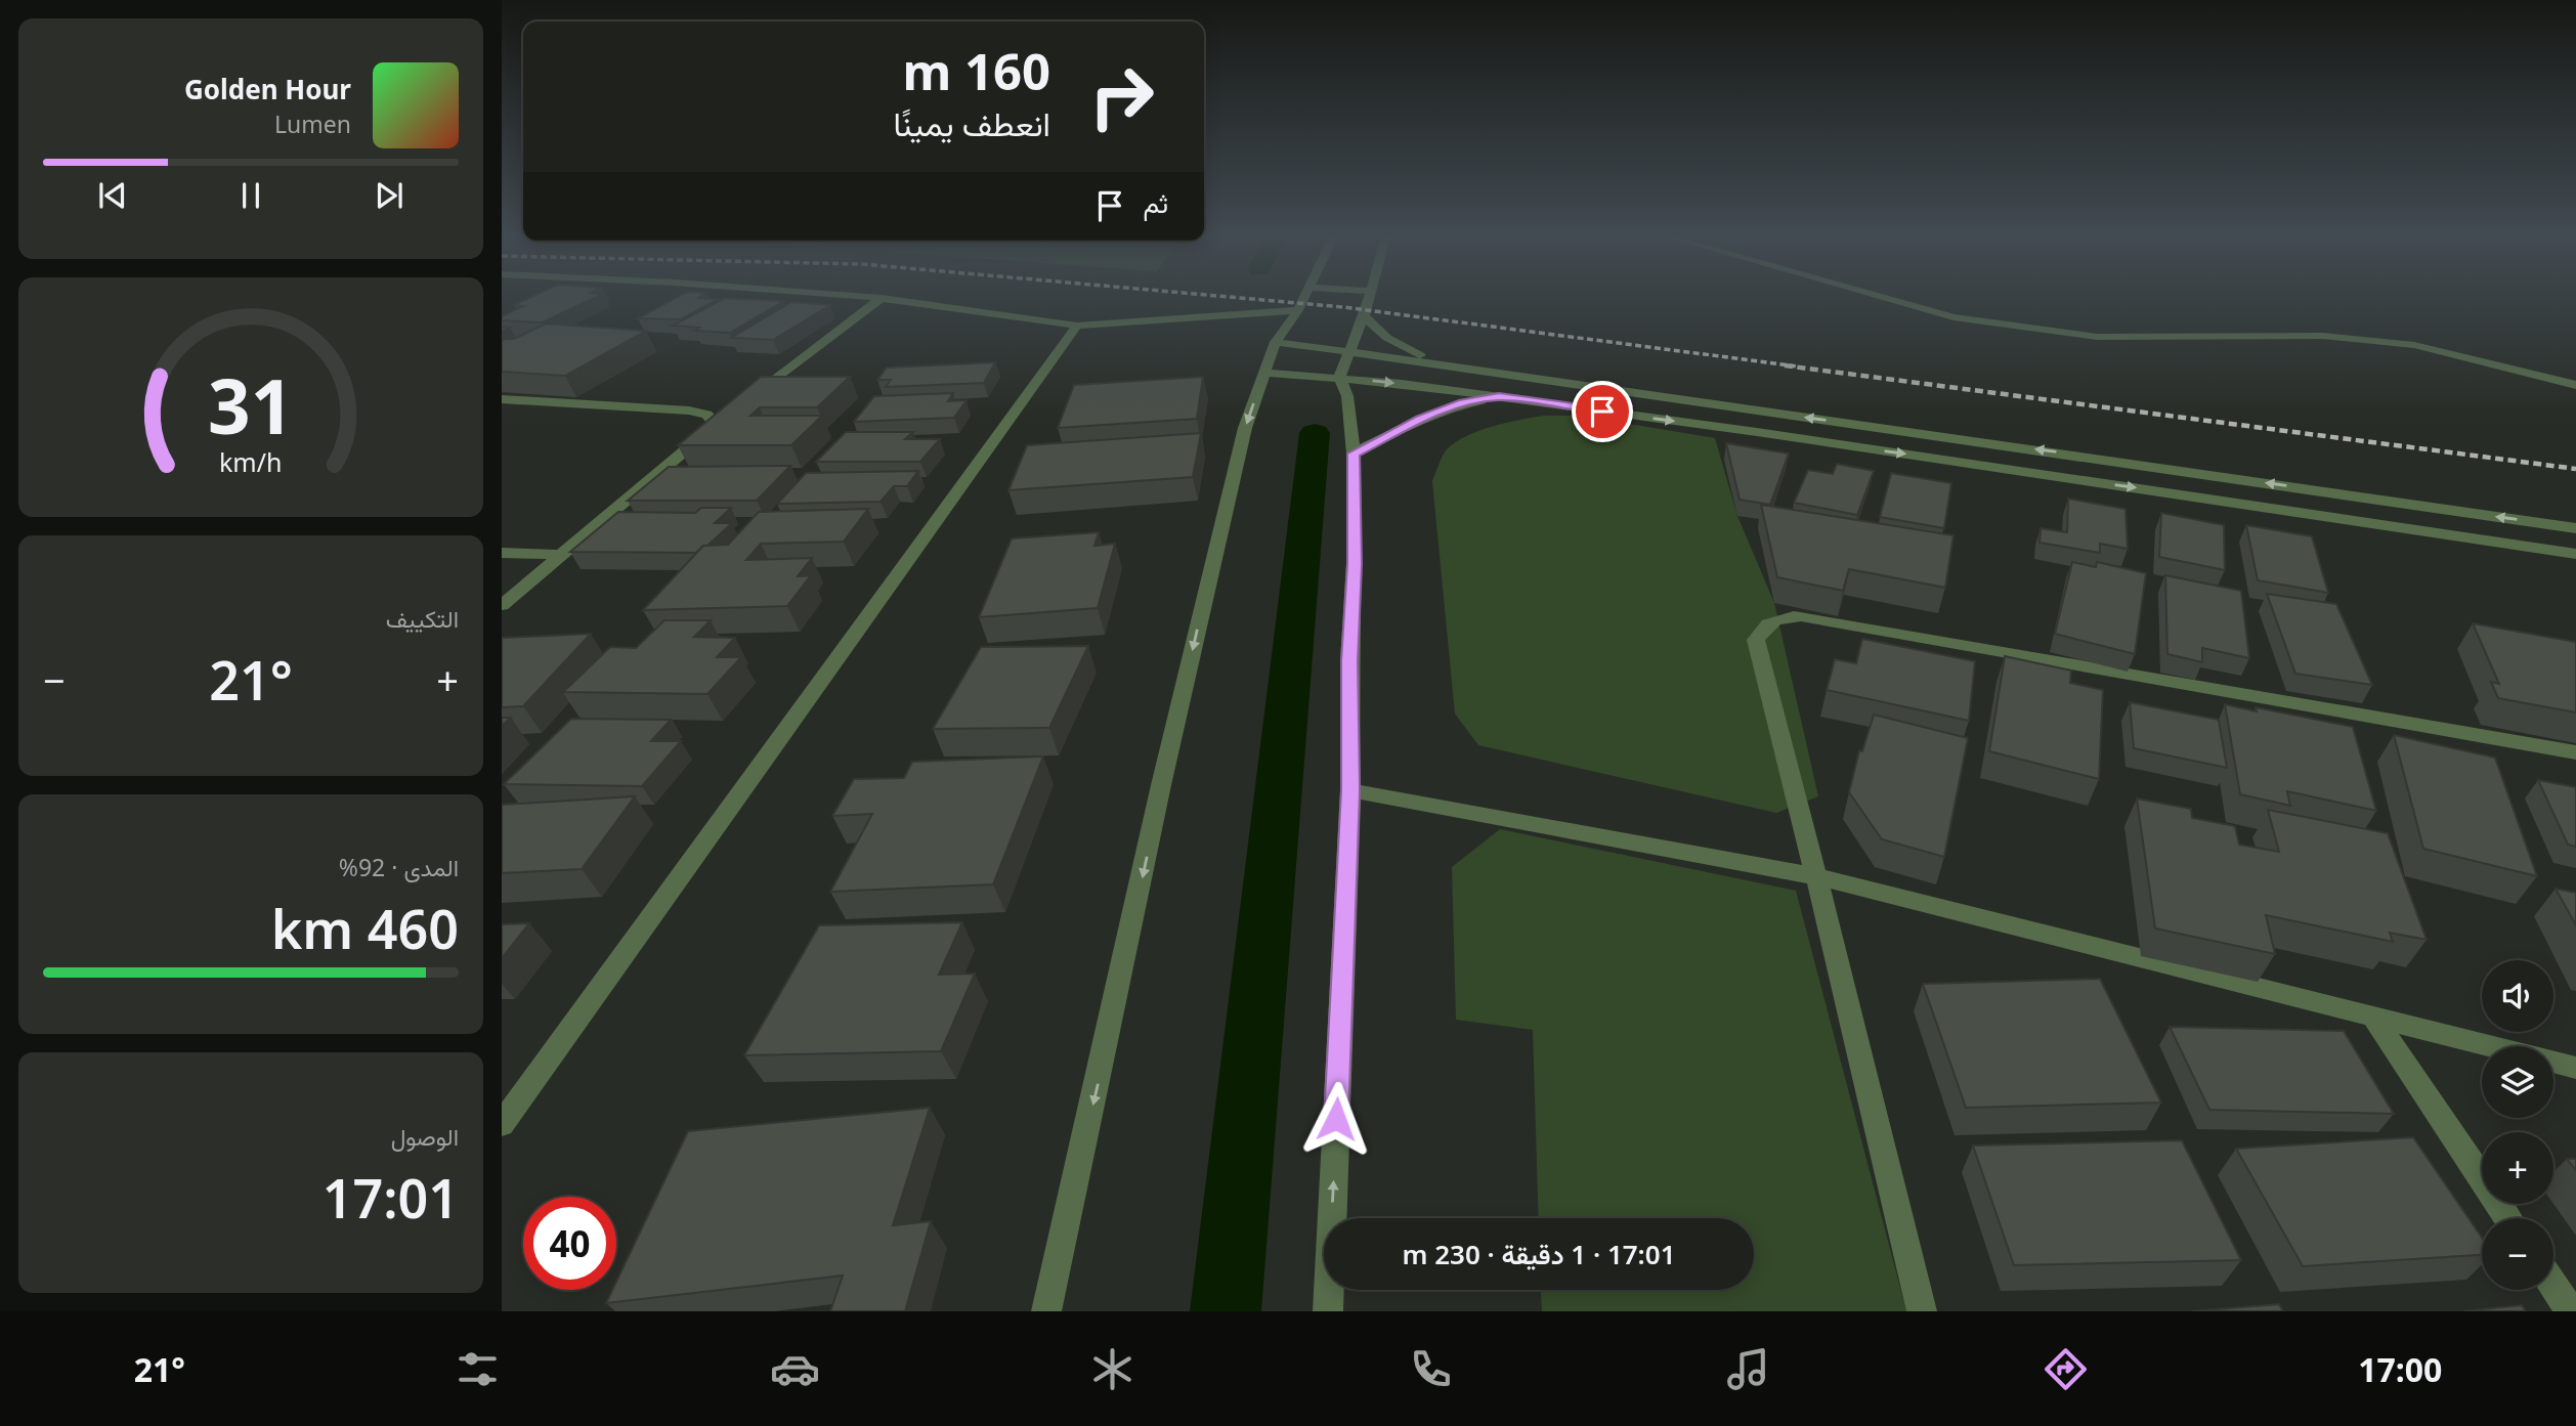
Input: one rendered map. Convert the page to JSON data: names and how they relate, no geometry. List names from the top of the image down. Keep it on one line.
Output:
{"page":{"turn":["160 m","انعطف يمينًا"],"song":["Golden Hour","Lumen"],"then":"ثم","tile":["التكييف",["المدى · 92%","460 km"],["الوصول","17:01"]],"heat":["−","21°","+"],"map_buttons":["+","−"],"limit":"40","trip":"17:01 · 1 دقيقة · 230 m","tabs":["17:00","21°"],"gauge":["31","km/h"]}}
